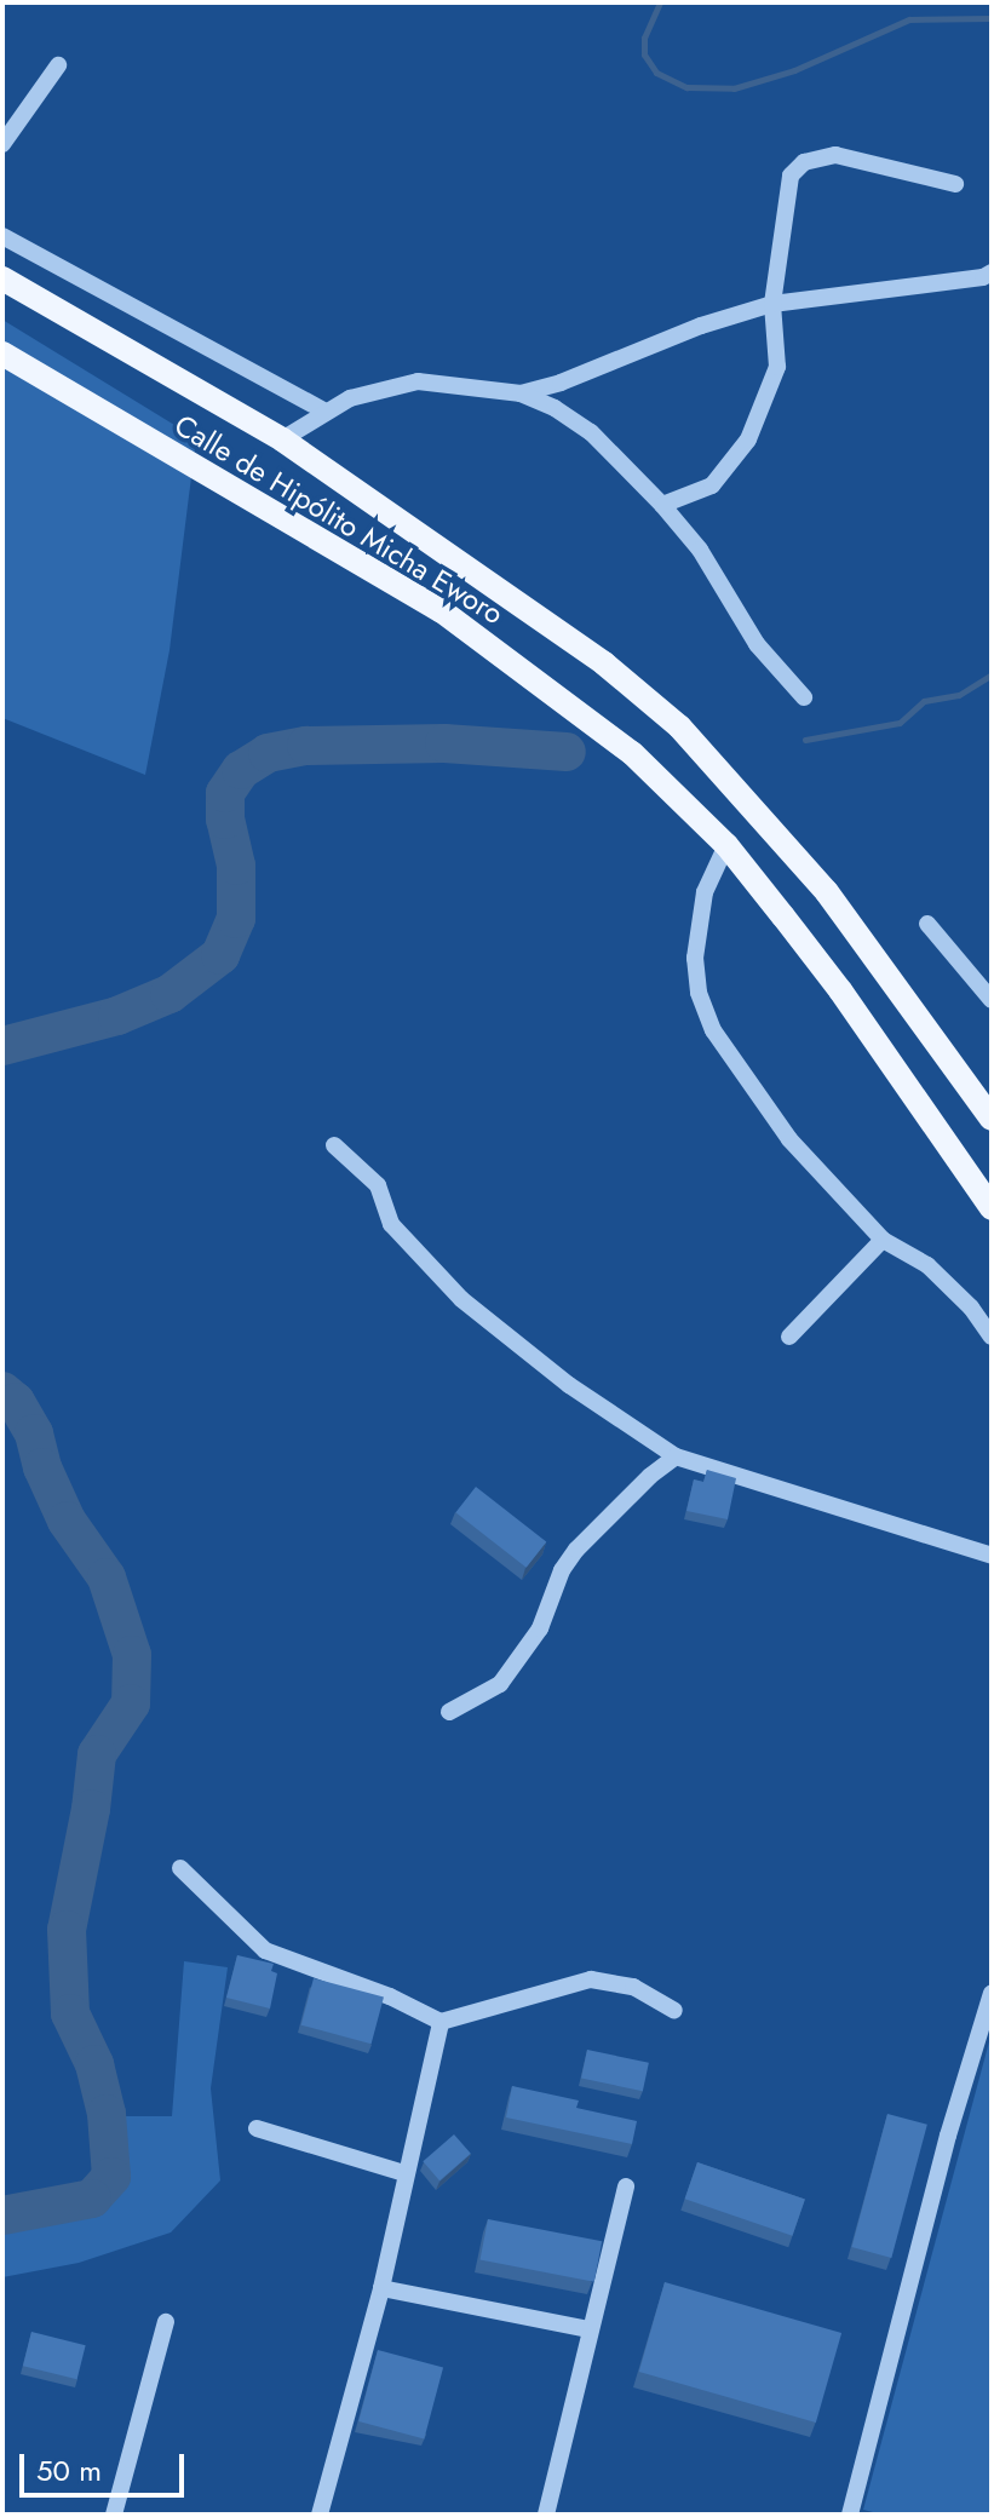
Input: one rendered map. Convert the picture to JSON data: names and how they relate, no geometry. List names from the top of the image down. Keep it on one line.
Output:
{"streets":{"main road":["Calle de Hipólito Micha Eworo"]},"scale_bar":"50 m"}
